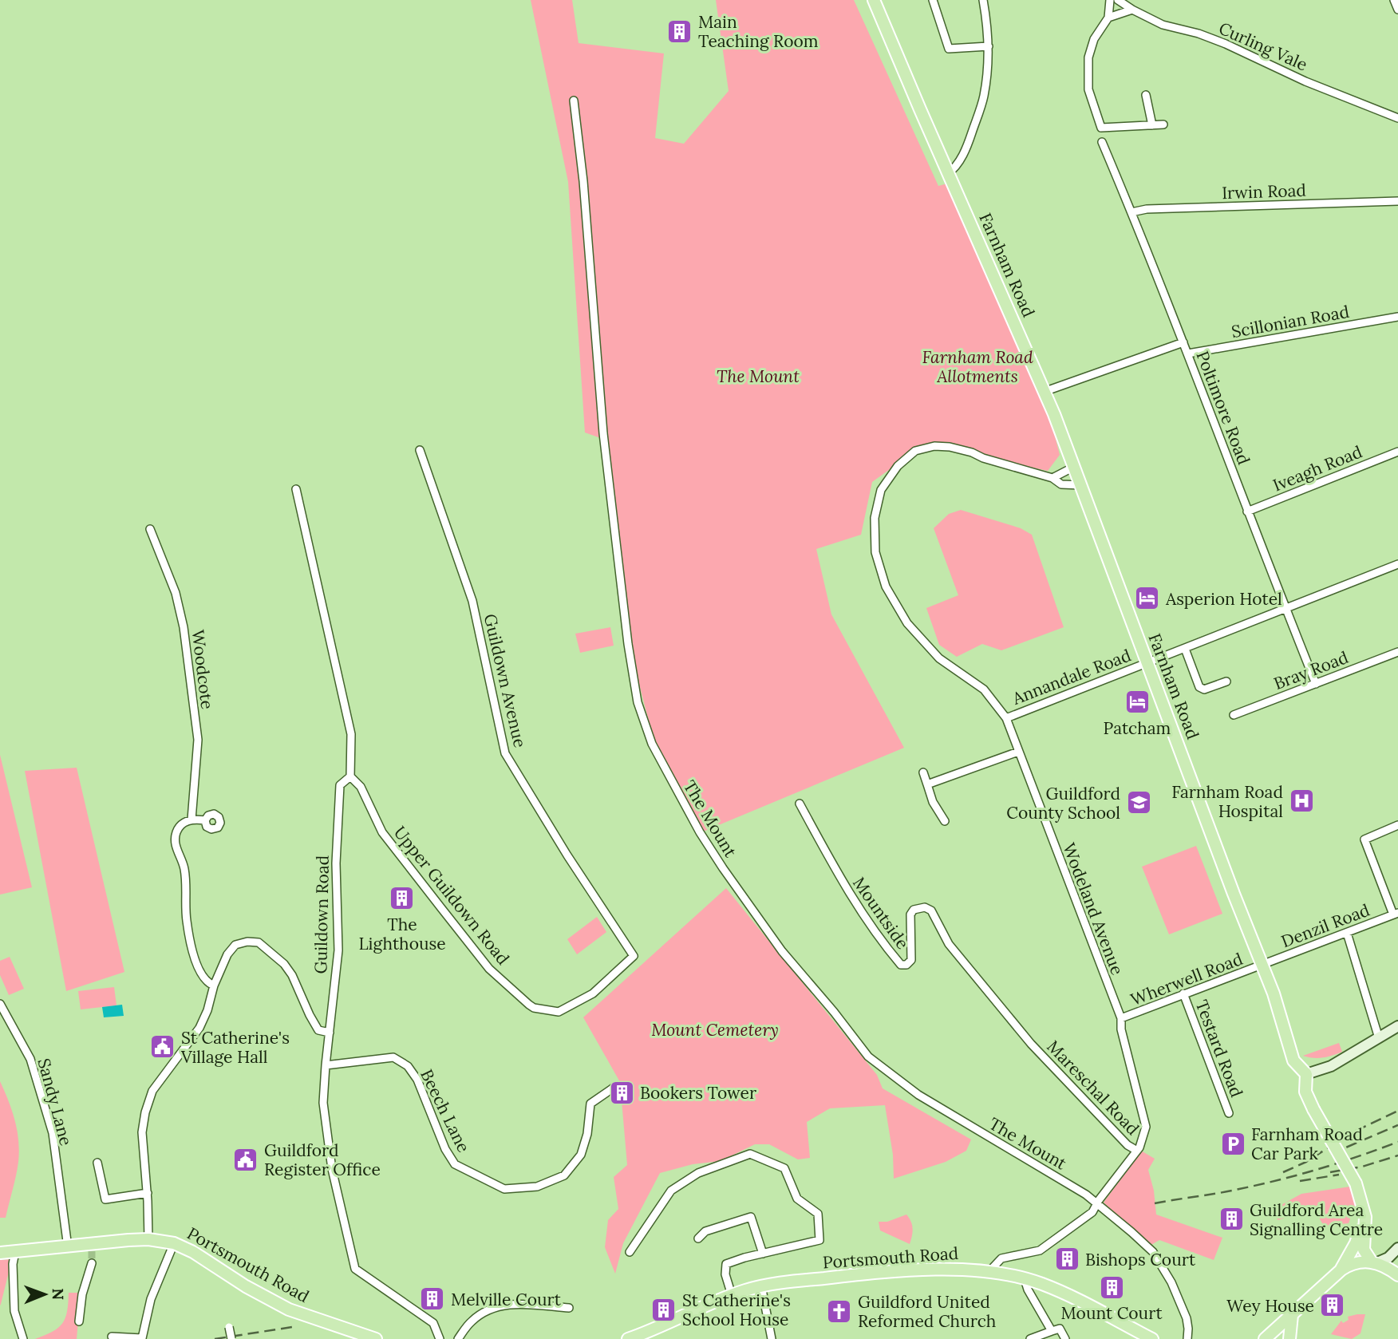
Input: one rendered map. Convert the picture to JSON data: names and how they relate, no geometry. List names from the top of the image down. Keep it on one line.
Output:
{"streets":{"main road":["Farnham Road","Portsmouth Road"],"street":["Curling Vale","Irwin Road","Scillonian Road","Poltimore Road","Iveagh Road","Woodcote","Bray Road","Annandale Road","Guildown Avenue","The Mount","Upper Guildown Road","Wodeland Avenue","Mountside","Guildown Road","Denzil Road","Wherwell Road","Testard Road","Mareschal Road","Sandy Lane","Beech Lane"]},"crossings":[["Irwin Road","Poltimore Road"],["Farnham Road","Annandale Road"],["Farnham Road","Wodeland Avenue"],["Farnham Road","Denzil Road"],["Farnham Road","Wherwell Road"],["Scillonian Road","Poltimore Road"],["Poltimore Road","Iveagh Road"],["Poltimore Road","Bray Road"],["Poltimore Road","Annandale Road"],["Annandale Road","Wodeland Avenue"],["Guildown Avenue","Upper Guildown Road"],["The Mount","Wodeland Avenue"],["Upper Guildown Road","Guildown Road"],["Wodeland Avenue","Wherwell Road"],["Wodeland Avenue","Mareschal Road"],["Wodeland Avenue","Portsmouth Road"],["Mountside","Mareschal Road"],["Guildown Road","Beech Lane"],["Denzil Road","Wherwell Road"],["Wherwell Road","Testard Road"],["Sandy Lane","Portsmouth Road"]],"parks":["Farnham Road Allotments","The Mount","Mount Cemetery"],"places":{"building":["Main Teaching Room","The Lighthouse","Bookers Tower","Guildford Area Signalling Centre","Bishops Court","Mount Court","Melville Court","Wey House","St Catherine's School House"],"hotel":["Asperion Hotel","Patcham"],"hospital":["Farnham Road Hospital"],"school or university":["Guildford County School"],"public building":["St Catherine's Village Hall","Guildford Register Office"],"parking":["Farnham Road Car Park"],"church":["Guildford United Reformed Church"]},"north":"right"}
